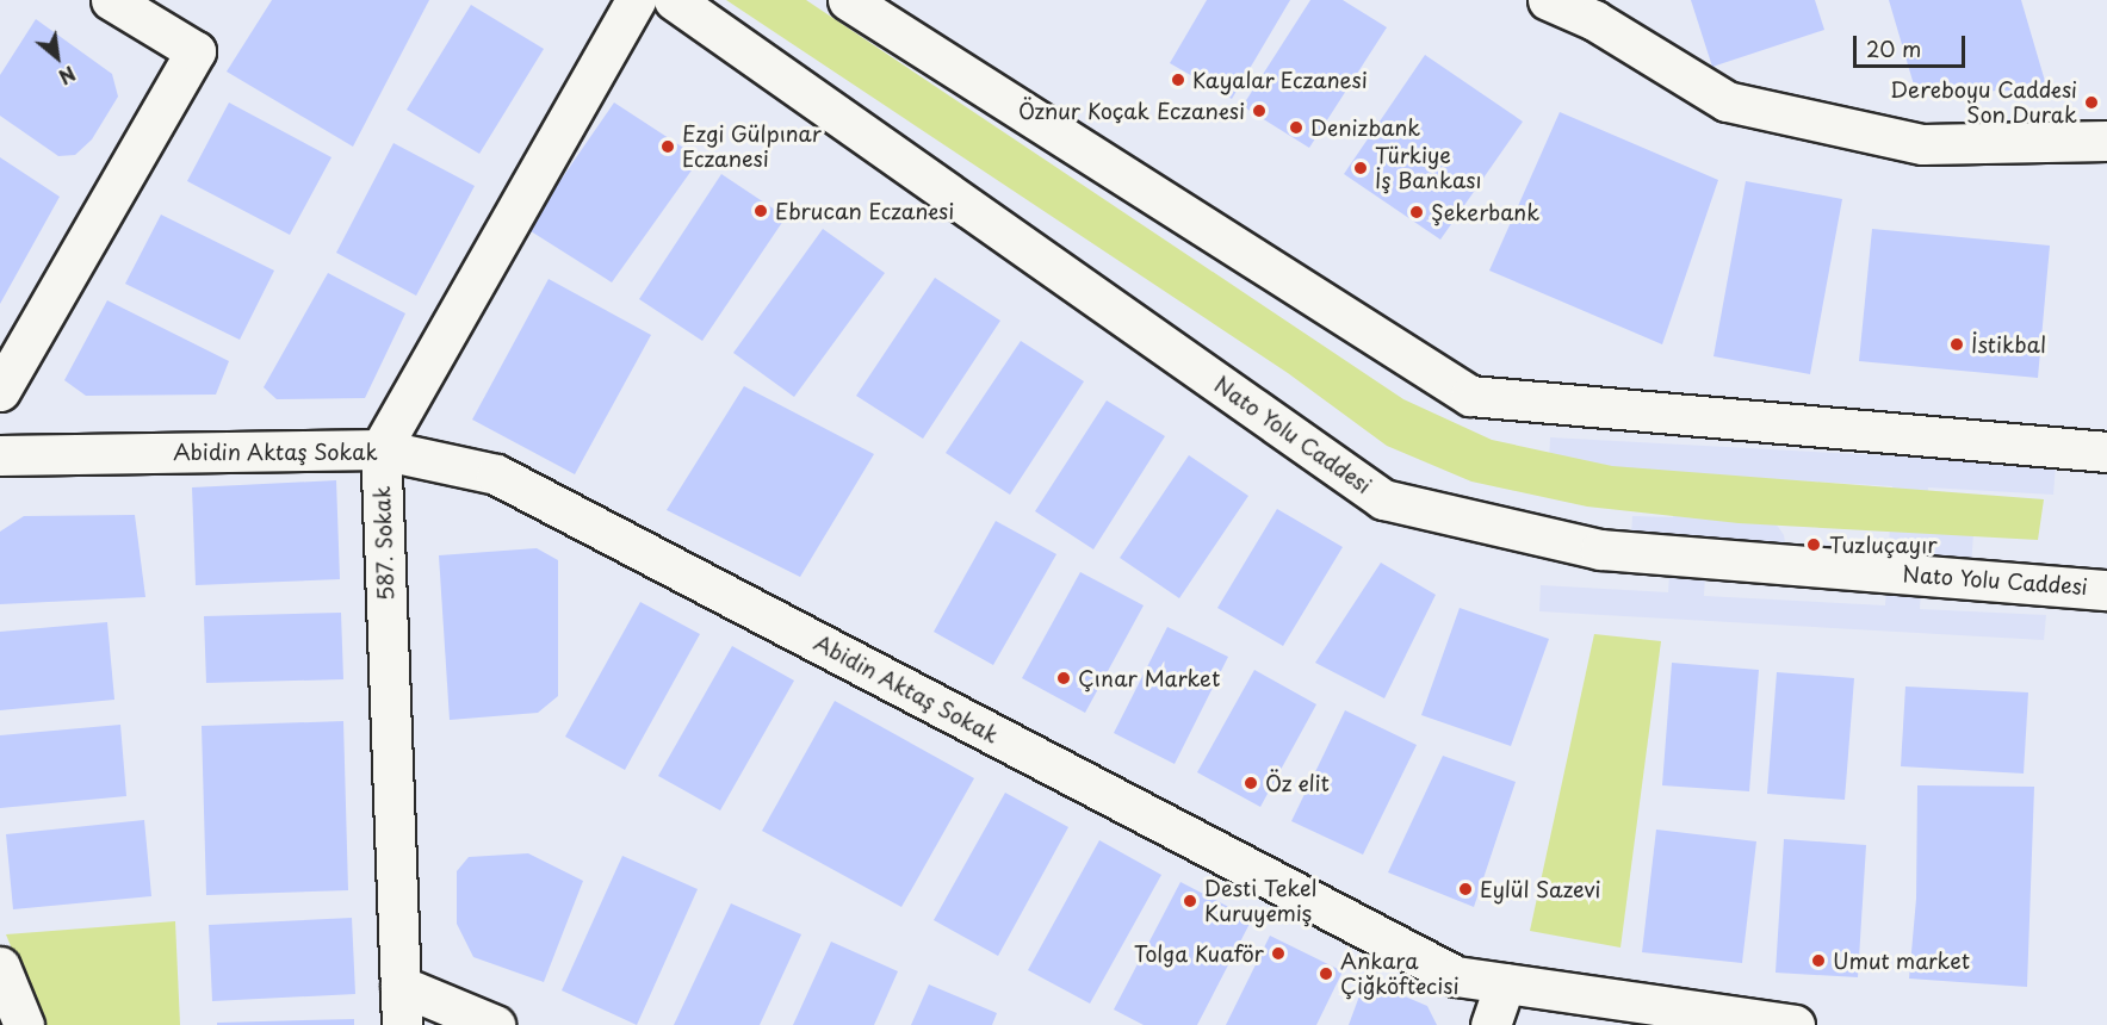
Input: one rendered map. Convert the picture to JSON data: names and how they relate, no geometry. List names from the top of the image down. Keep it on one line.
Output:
{"streets":{"street":["Nato Yolu Caddesi","Abidin Aktaş Sokak","587. Sokak"]},"crossings":[["Abidin Aktaş Sokak","587. Sokak"]],"places":["Kayalar Eczanesi","Dereboyu Caddesi Son Durak","Öznur Koçak Eczanesi","Denizbank","Ezgi Gülpınar Eczanesi","Türkiye İş Bankası","Ebrucan Eczanesi","Şekerbank","İstikbal","Tuzluçayır","Çınar Market","Öz elit","Eylül Sazevi","Desti Tekel Kuruyemiş","Tolga Kuaför","Umut market","Ankara Çiğköftecisi"],"scale_bar":"20 m","north":"bottom right"}
